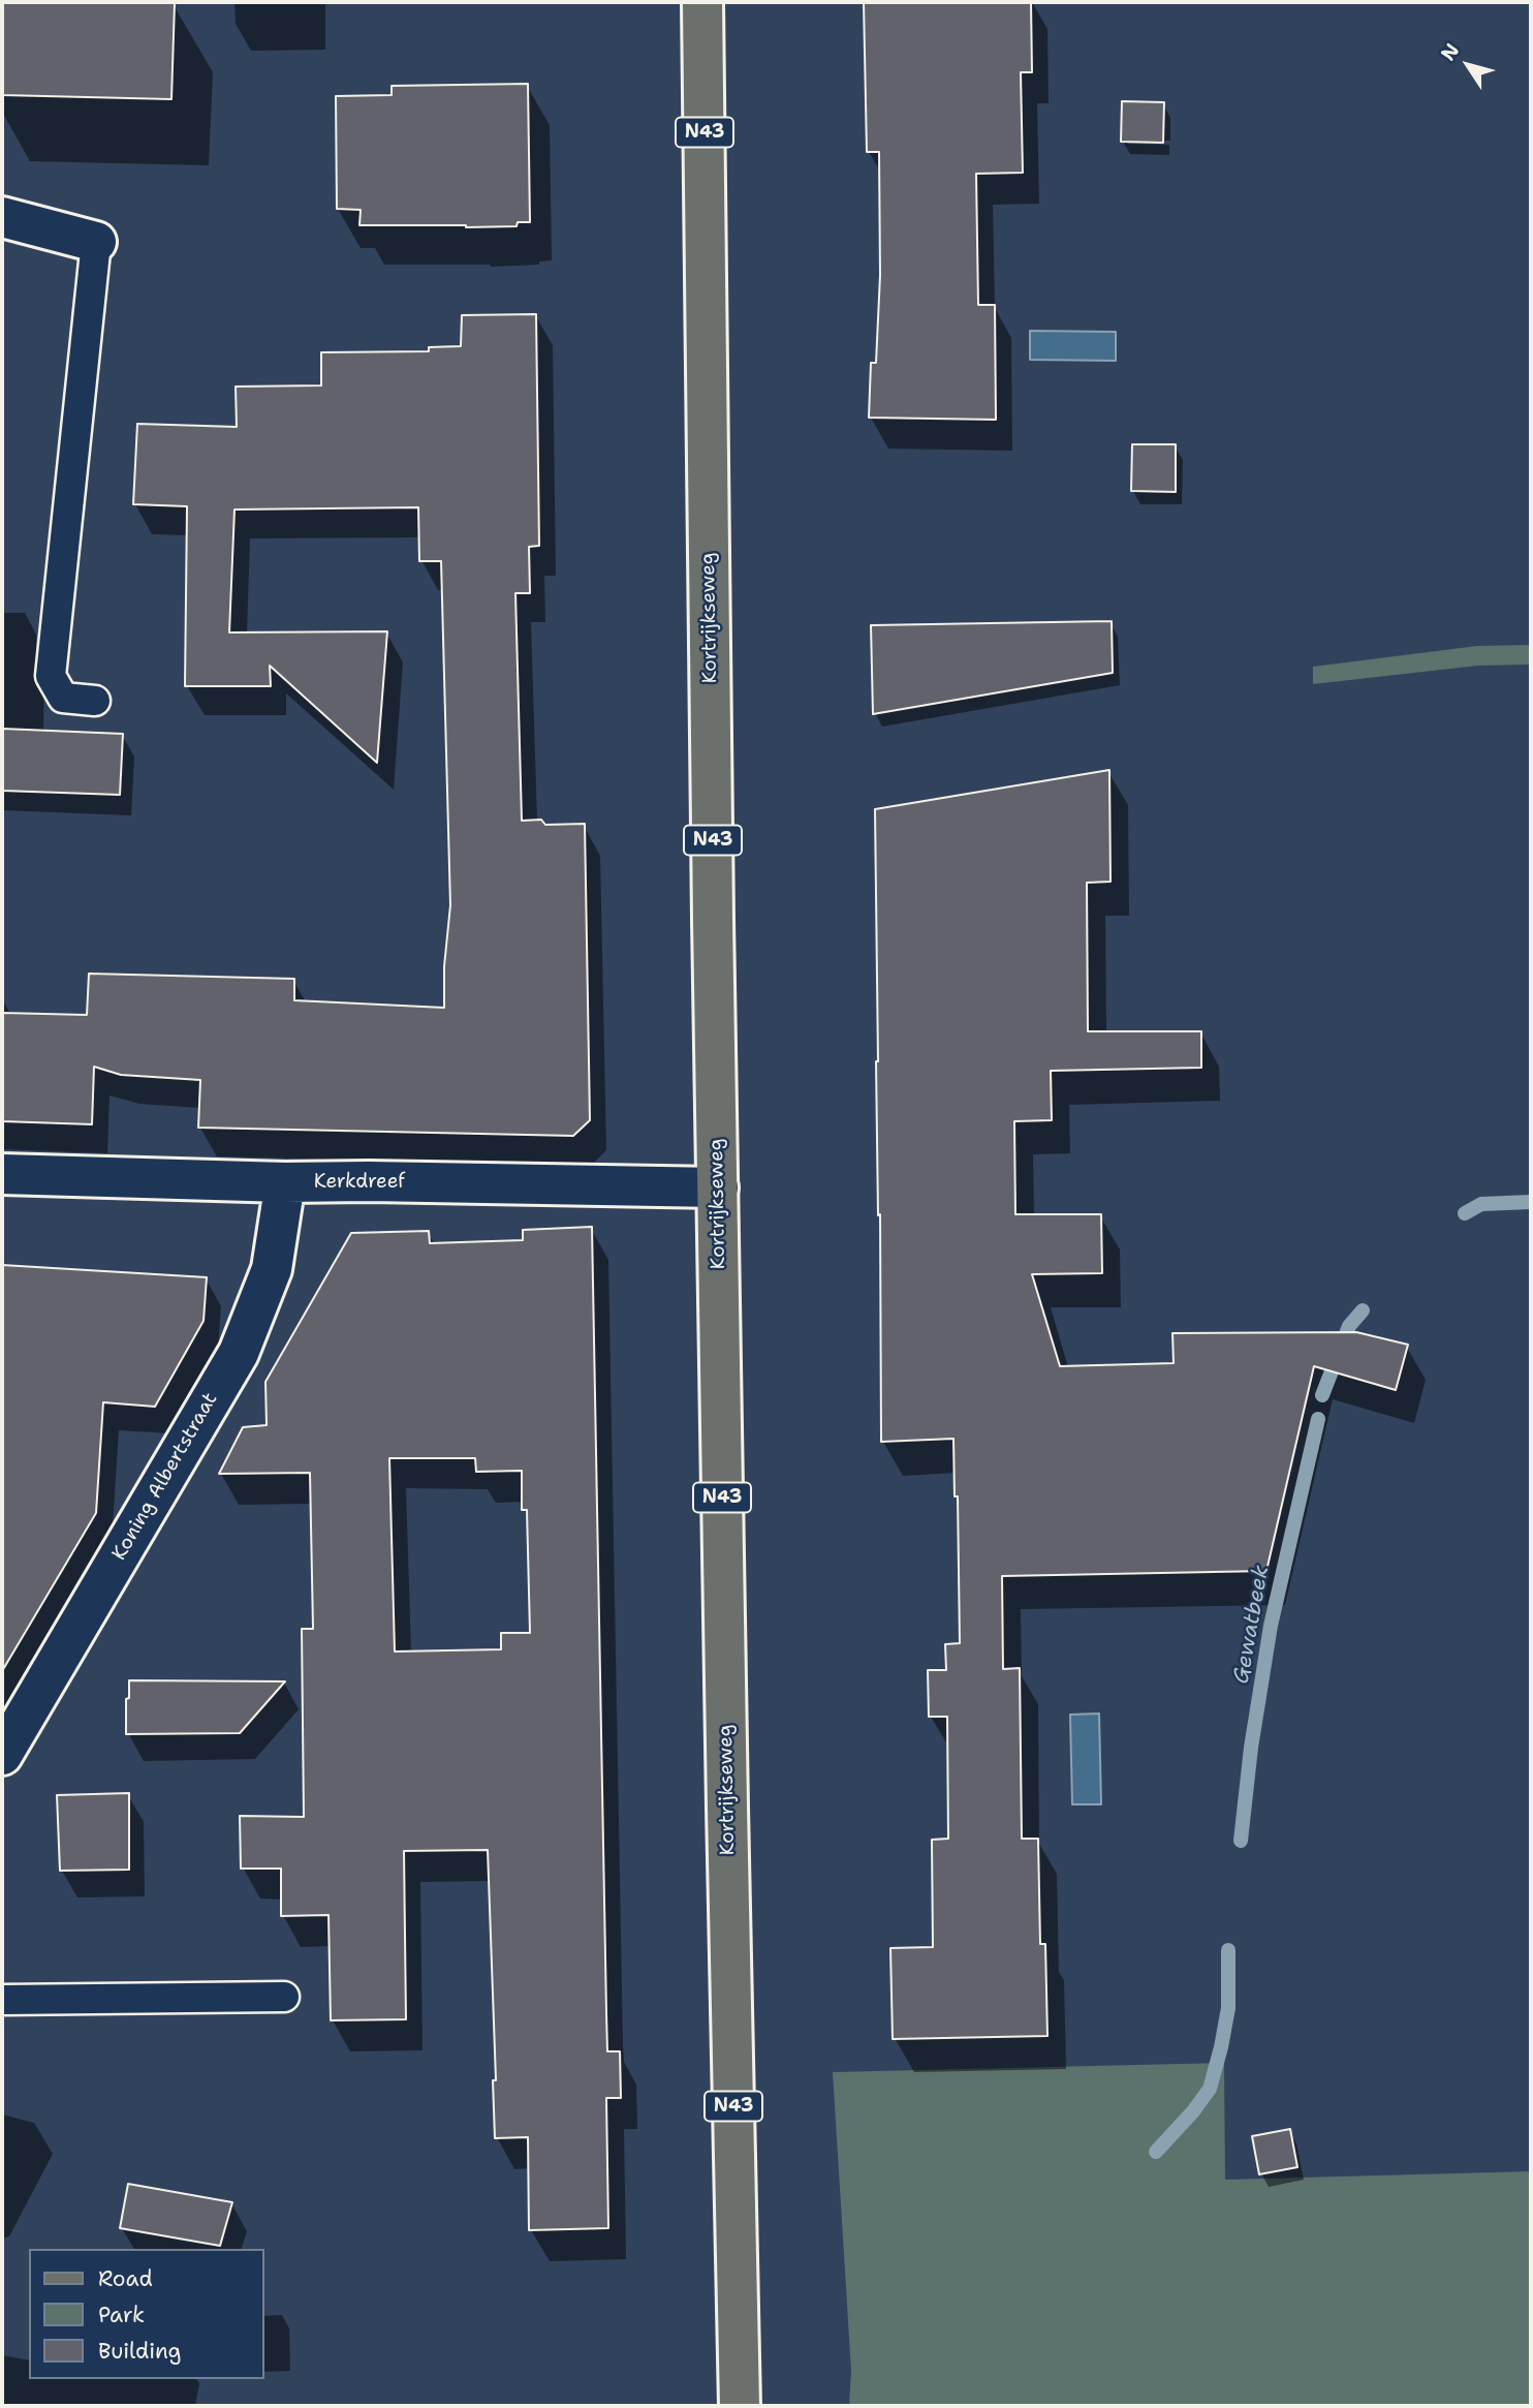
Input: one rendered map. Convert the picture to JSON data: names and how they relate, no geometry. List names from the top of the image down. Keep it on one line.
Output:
{"streets":{"main road":["N43","Kortrijkseweg"],"street":["Kerkdreef","Koning Albertstraat"]},"crossings":[["Kortrijkseweg","Kerkdreef"],["Kerkdreef","Koning Albertstraat"]],"water":["Gewatbeek"],"legend":["Road","Park","Building"],"north":"top left"}
